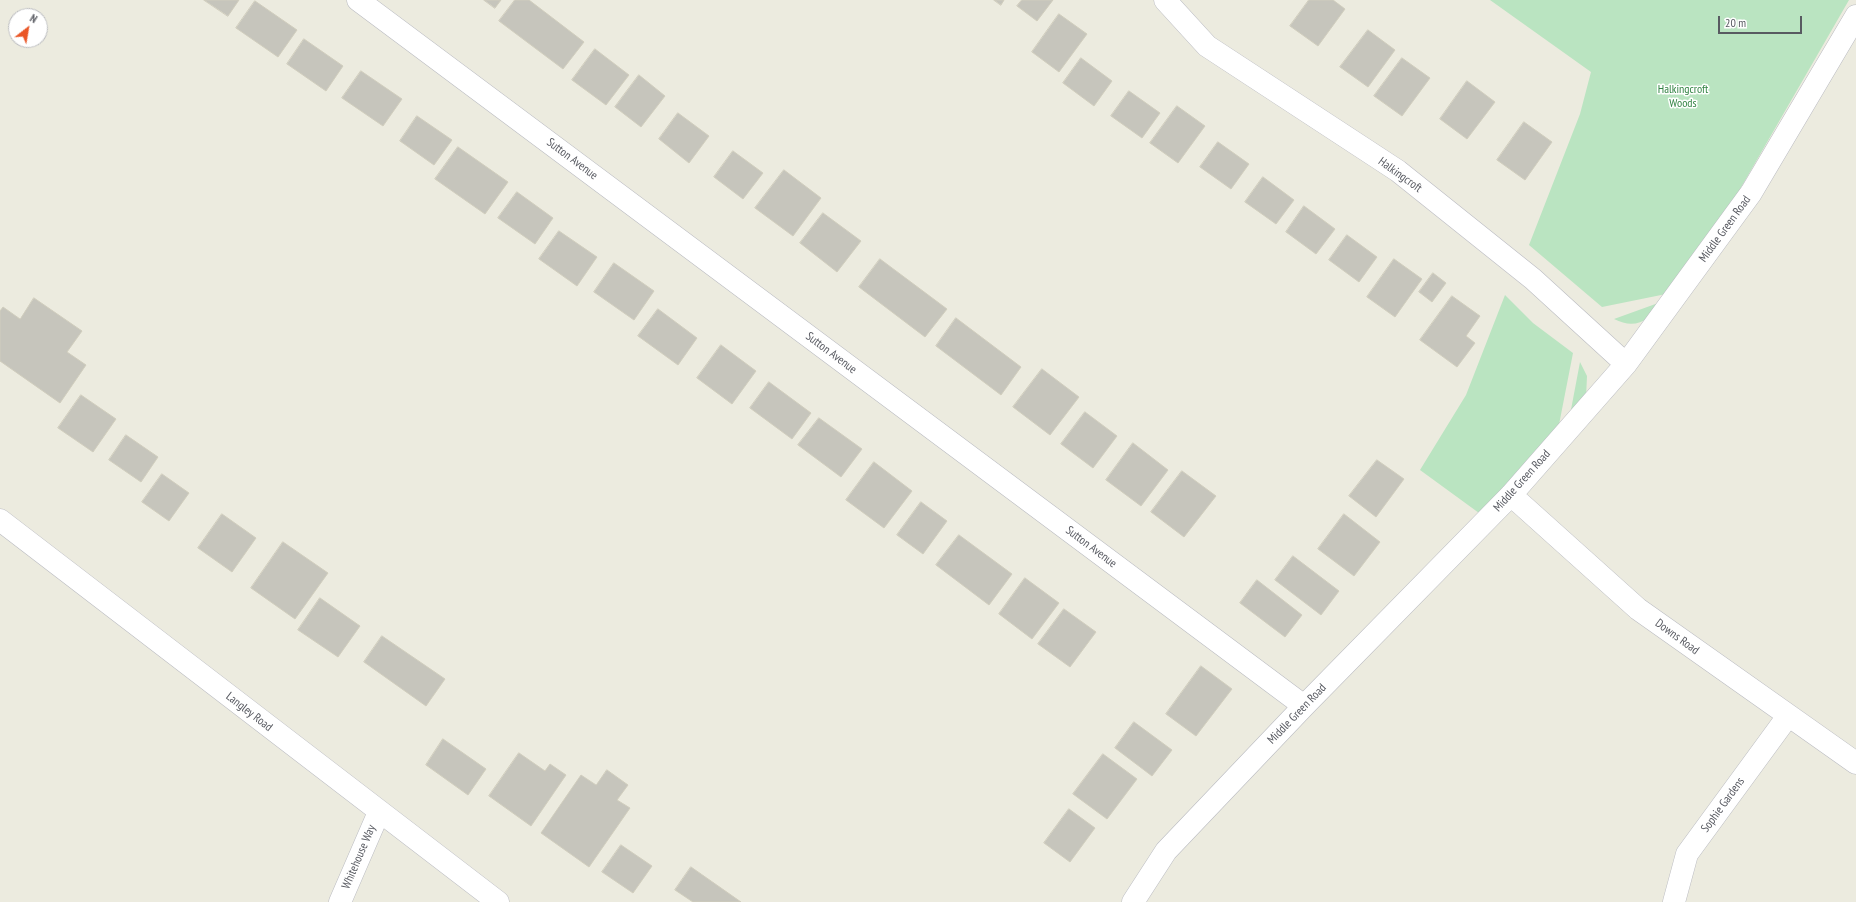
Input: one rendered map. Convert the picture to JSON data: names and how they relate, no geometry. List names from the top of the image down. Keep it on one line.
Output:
{"streets":{"street":["Sutton Avenue","Halkingcroft","Middle Green Road","Downs Road","Langley Road","Sophie Gardens","Whitehouse Way"]},"crossings":[["Sutton Avenue","Middle Green Road"],["Halkingcroft","Middle Green Road"],["Middle Green Road","Downs Road"],["Downs Road","Sophie Gardens"],["Langley Road","Whitehouse Way"]],"parks":["Halkingcroft Woods"],"scale_bar":"20 m","north":"top right"}
